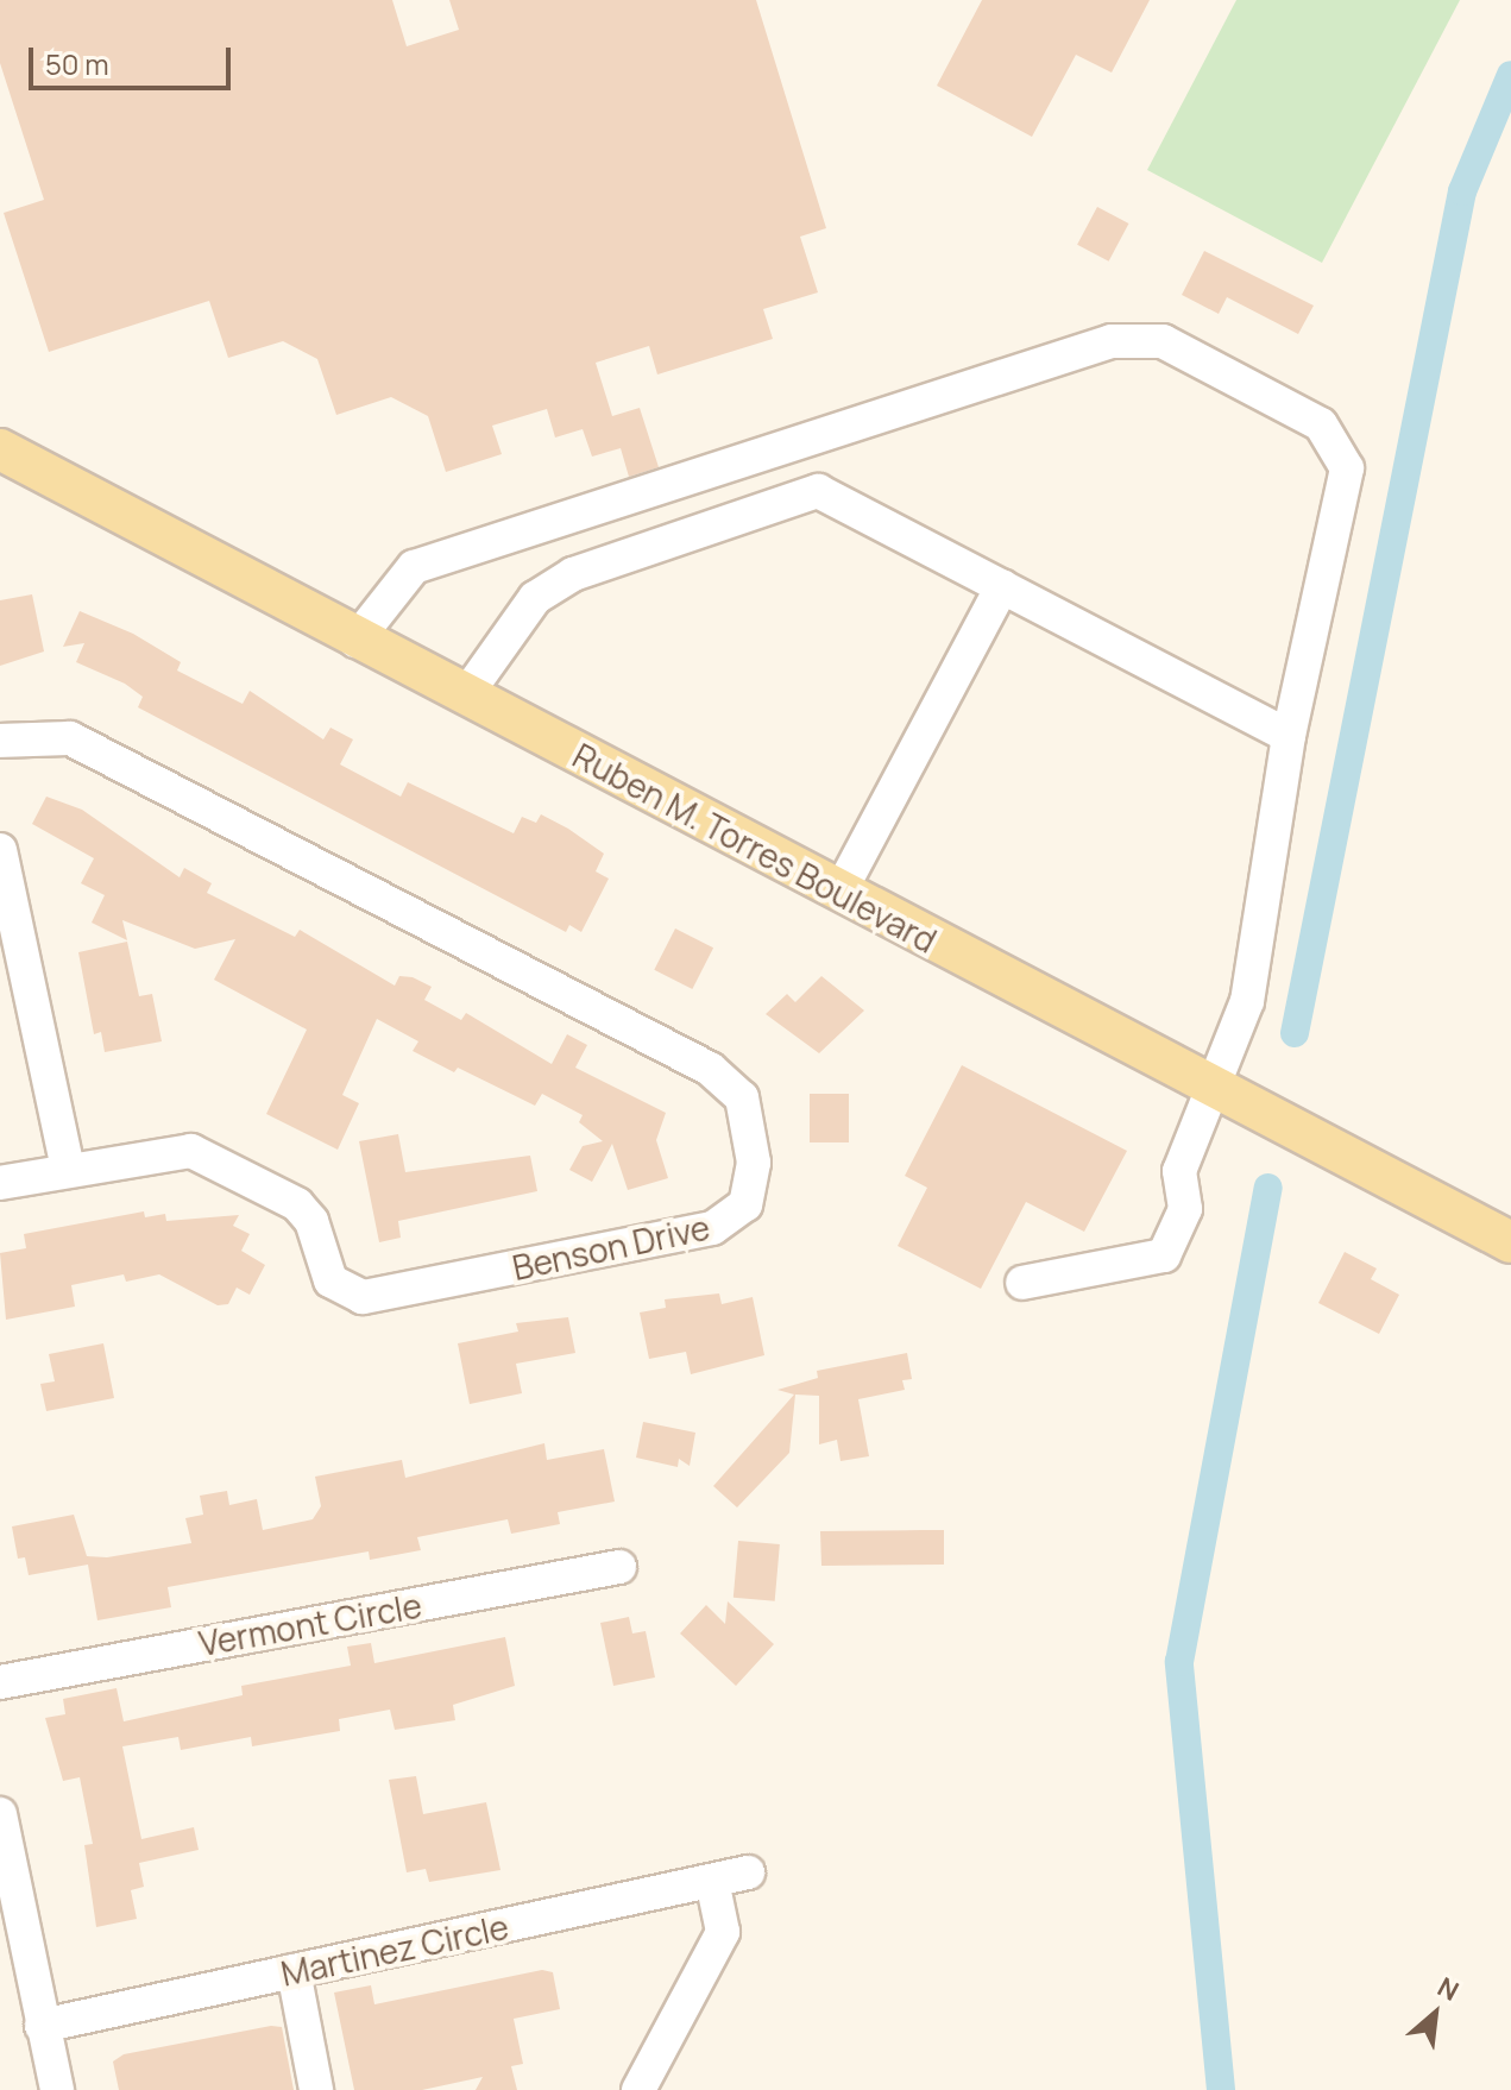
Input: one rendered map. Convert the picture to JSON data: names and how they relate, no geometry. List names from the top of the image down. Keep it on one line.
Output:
{"streets":{"main road":["Ruben M. Torres Boulevard"],"street":["Benson Drive","Vermont Circle","Martinez Circle"]},"scale_bar":"50 m","north":"top right"}
